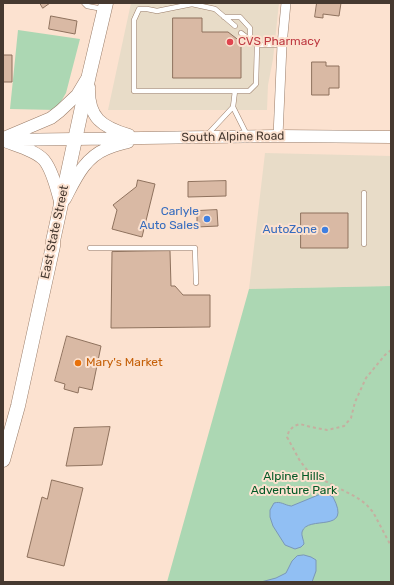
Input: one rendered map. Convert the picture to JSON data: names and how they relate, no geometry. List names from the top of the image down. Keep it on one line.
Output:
{"streets":{"main road":["South Alpine Road","East State Street"]},"crossings":[["South Alpine Road","East State Street"]],"parks":["Alpine Hills Adventure Park"],"places":["CVS Pharmacy","Carlyle Auto Sales","AutoZone","Mary's Market"]}
